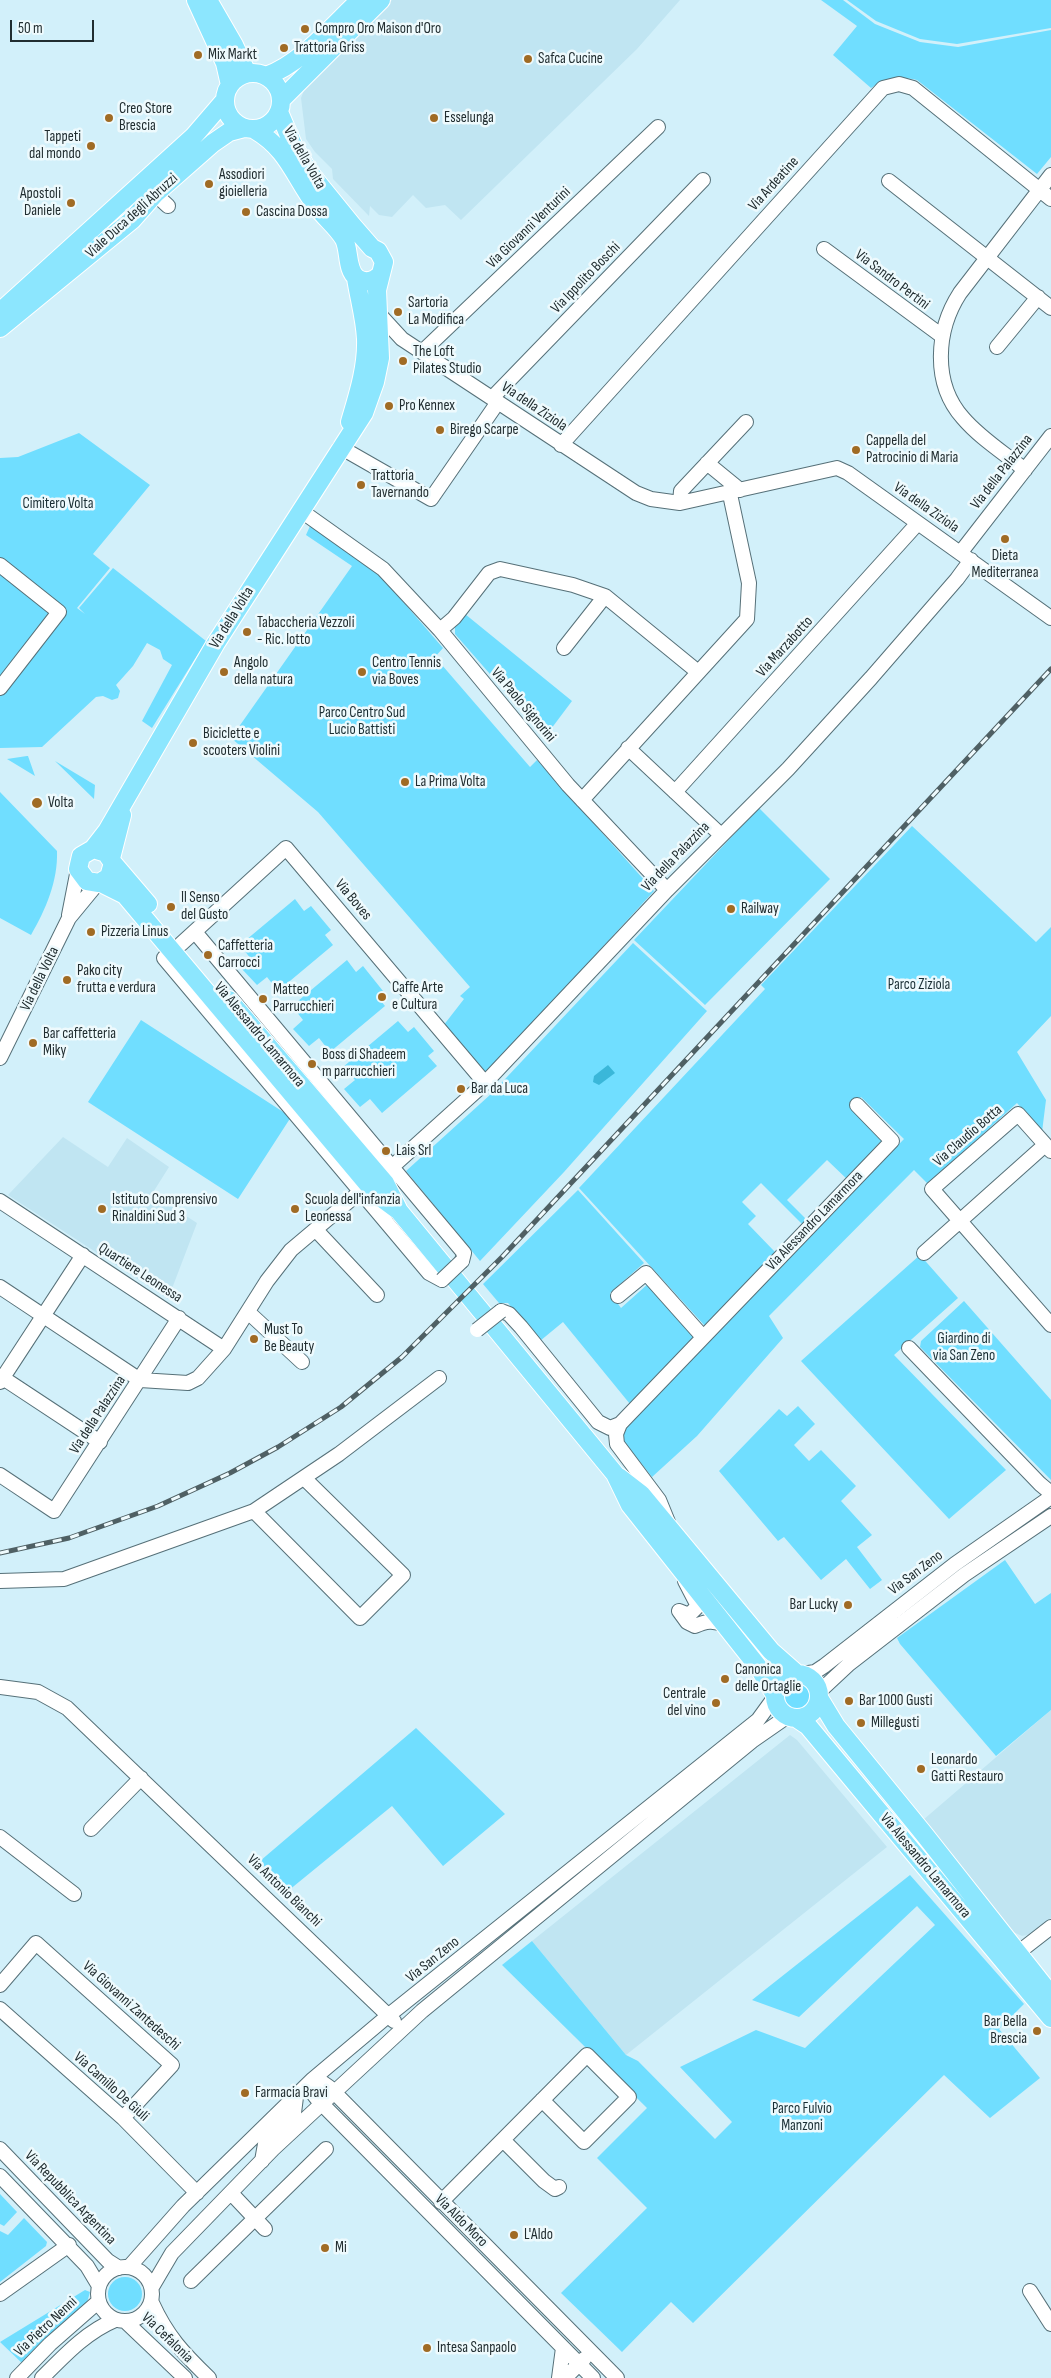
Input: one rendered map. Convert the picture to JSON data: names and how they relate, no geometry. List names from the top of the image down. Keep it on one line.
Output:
{"streets":{"main road":["Via della Volta","Viale Duca degli Abruzzi","Via Alessandro Lamarmora"],"street":["Via Ardeatine","Via Giovanni Venturini","Via Ippolito Boschi","Via Sandro Pertini","Via della Ziziola","Via della Palazzina","Via Marzabotto","Via Paolo Signorini","Via Boves","Via Claudio Botta","Quartiere Leonessa","Via San Zeno","Via Antonio Bianchi","Via Giovanni Zantedeschi","Via Camillo De Giuli","Via Repubblica Argentina","Via Aldo Moro","Via Pietro Nenni","Via Cefalonia"]},"crossings":[["Via della Volta","Viale Duca degli Abruzzi"],["Via della Volta","Via Ippolito Boschi"],["Via della Volta","Via Paolo Signorini"],["Via della Volta","Via Alessandro Lamarmora"],["Via Ardeatine","Via Sandro Pertini"],["Via Ardeatine","Via della Ziziola"],["Via Giovanni Venturini","Via della Ziziola"],["Via Ippolito Boschi","Via della Ziziola"],["Via Sandro Pertini","Via della Palazzina"],["Via della Ziziola","Via della Palazzina"],["Via della Ziziola","Via Marzabotto"],["Via della Palazzina","Via Paolo Signorini"],["Via della Palazzina","Via Boves"],["Via della Palazzina","Via Alessandro Lamarmora"],["Via della Palazzina","Quartiere Leonessa"],["Via Boves","Via Alessandro Lamarmora"],["Via Alessandro Lamarmora","Via San Zeno"],["Via San Zeno","Via Antonio Bianchi"],["Via San Zeno","Via Camillo De Giuli"],["Via San Zeno","Via Repubblica Argentina"],["Via San Zeno","Via Aldo Moro"],["Via San Zeno","Via Pietro Nenni"],["Via San Zeno","Via Cefalonia"],["Via Giovanni Zantedeschi","Via Camillo De Giuli"],["Via Repubblica Argentina","Via Pietro Nenni"],["Via Repubblica Argentina","Via Cefalonia"],["Via Pietro Nenni","Via Cefalonia"]],"parks":["Cimitero Volta","Parco Centro Sud Lucio Battisti","Parco Ziziola","Giardino di via San Zeno","Parco Fulvio Manzoni"],"places":["Compro Oro Maison d'Oro","Trattoria Griss","Mix Markt","Safca Cucine","Creo Store Brescia","Esselunga","Tappeti dal mondo","Assodiori gioielleria","Apostoli Daniele","Cascina Dossa","Sartoria La Modifica","The Loft Pilates Studio","Pro Kennex","Birego Scarpe","Cappella del Patrocinio di Maria","Trattoria Tavernando","Dieta Mediterranea","Tabaccheria Vezzoli - Ric. lotto","Angolo della natura","Centro Tennis via Boves","Biciclette e scooters Violini","La Prima Volta","Volta","Il Senso del Gusto","Railway","Pizzeria Linus","Caffetteria Carrocci","Pako city frutta e verdura","Caffe Arte e Cultura","Matteo Parrucchieri","Bar caffetteria Miky","Boss di Shadeem m parrucchieri","Bar da Luca","Lais Srl","Istituto Comprensivo Rinaldini Sud 3","Scuola dell'infanzia Leonessa","Must To Be Beauty","Bar Lucky","Canonica delle Ortaglie","Bar 1000 Gusti","Centrale del vino","Millegusti","Leonardo Gatti Restauro","Bar Bella Brescia","Farmacia Bravi","L'Aldo","Mi","Intesa Sanpaolo"],"scale_bar":"50 m"}
